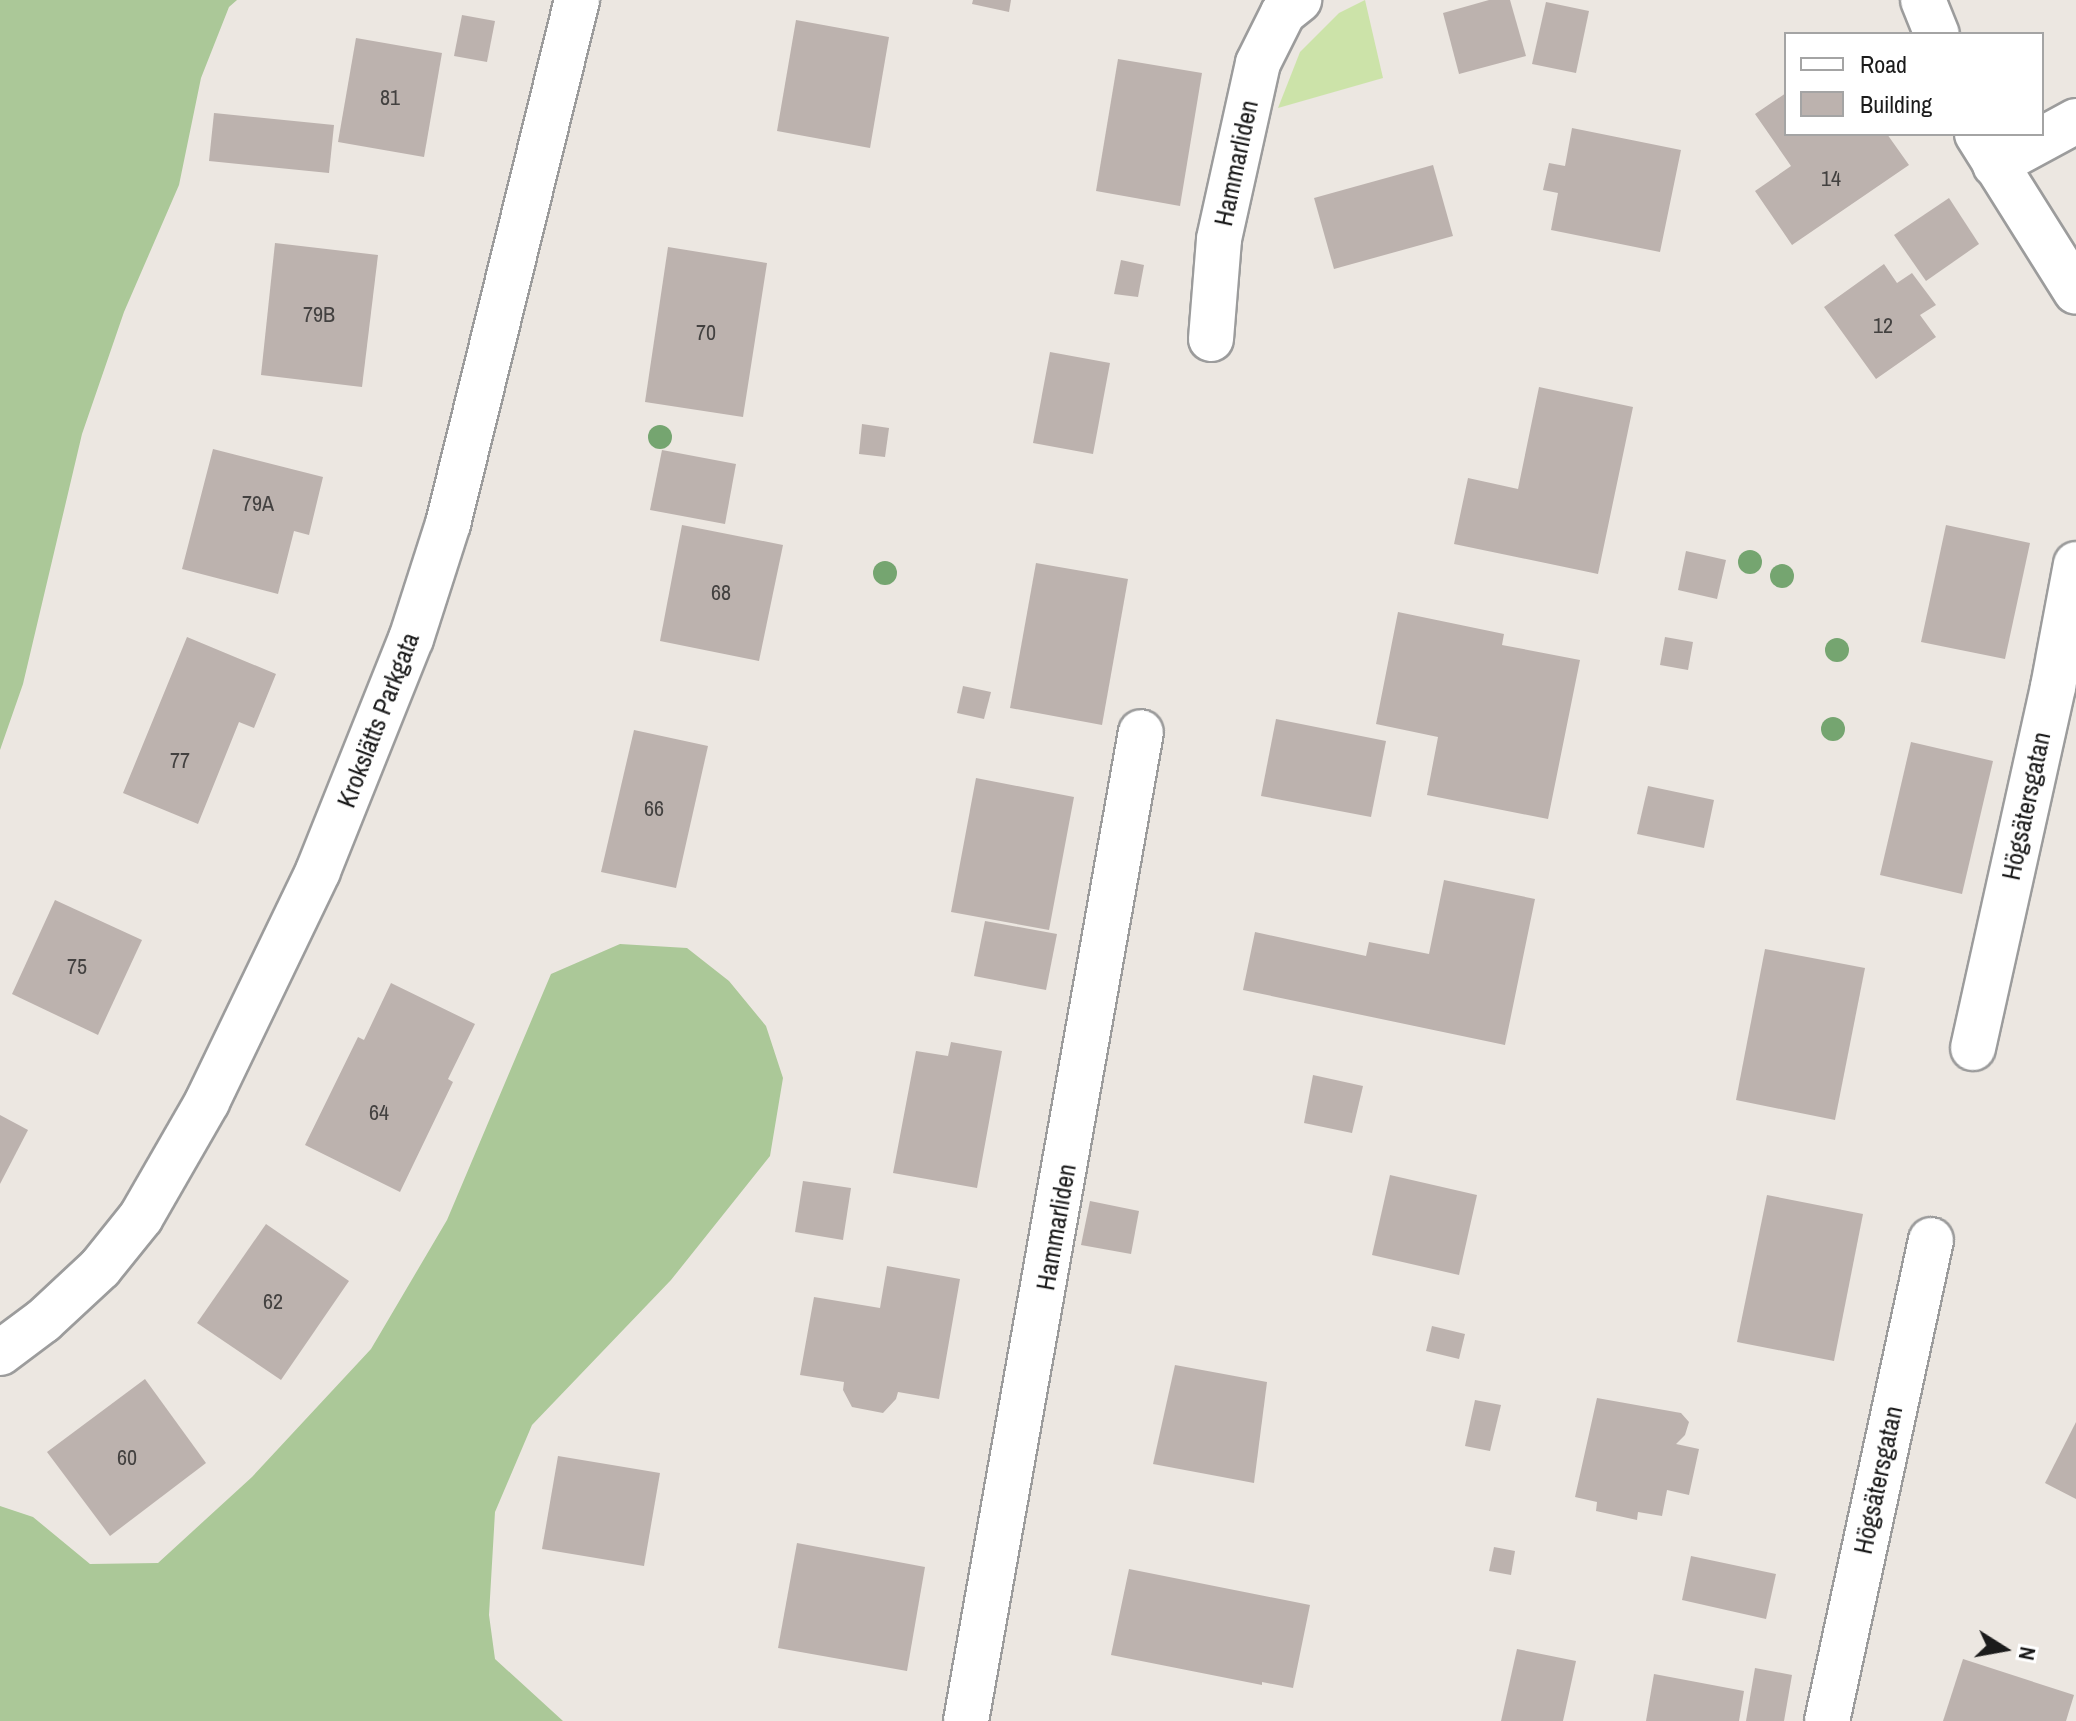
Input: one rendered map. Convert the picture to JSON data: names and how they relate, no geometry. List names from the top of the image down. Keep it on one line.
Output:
{"streets":{"street":["Hammarliden","Krokslätts Parkgata","Högsätersgatan"]},"house_numbers":["81","14","79B","12","70","79A","68","77","66","75","64","62","60"],"legend":["Road","Building"],"north":"right"}
